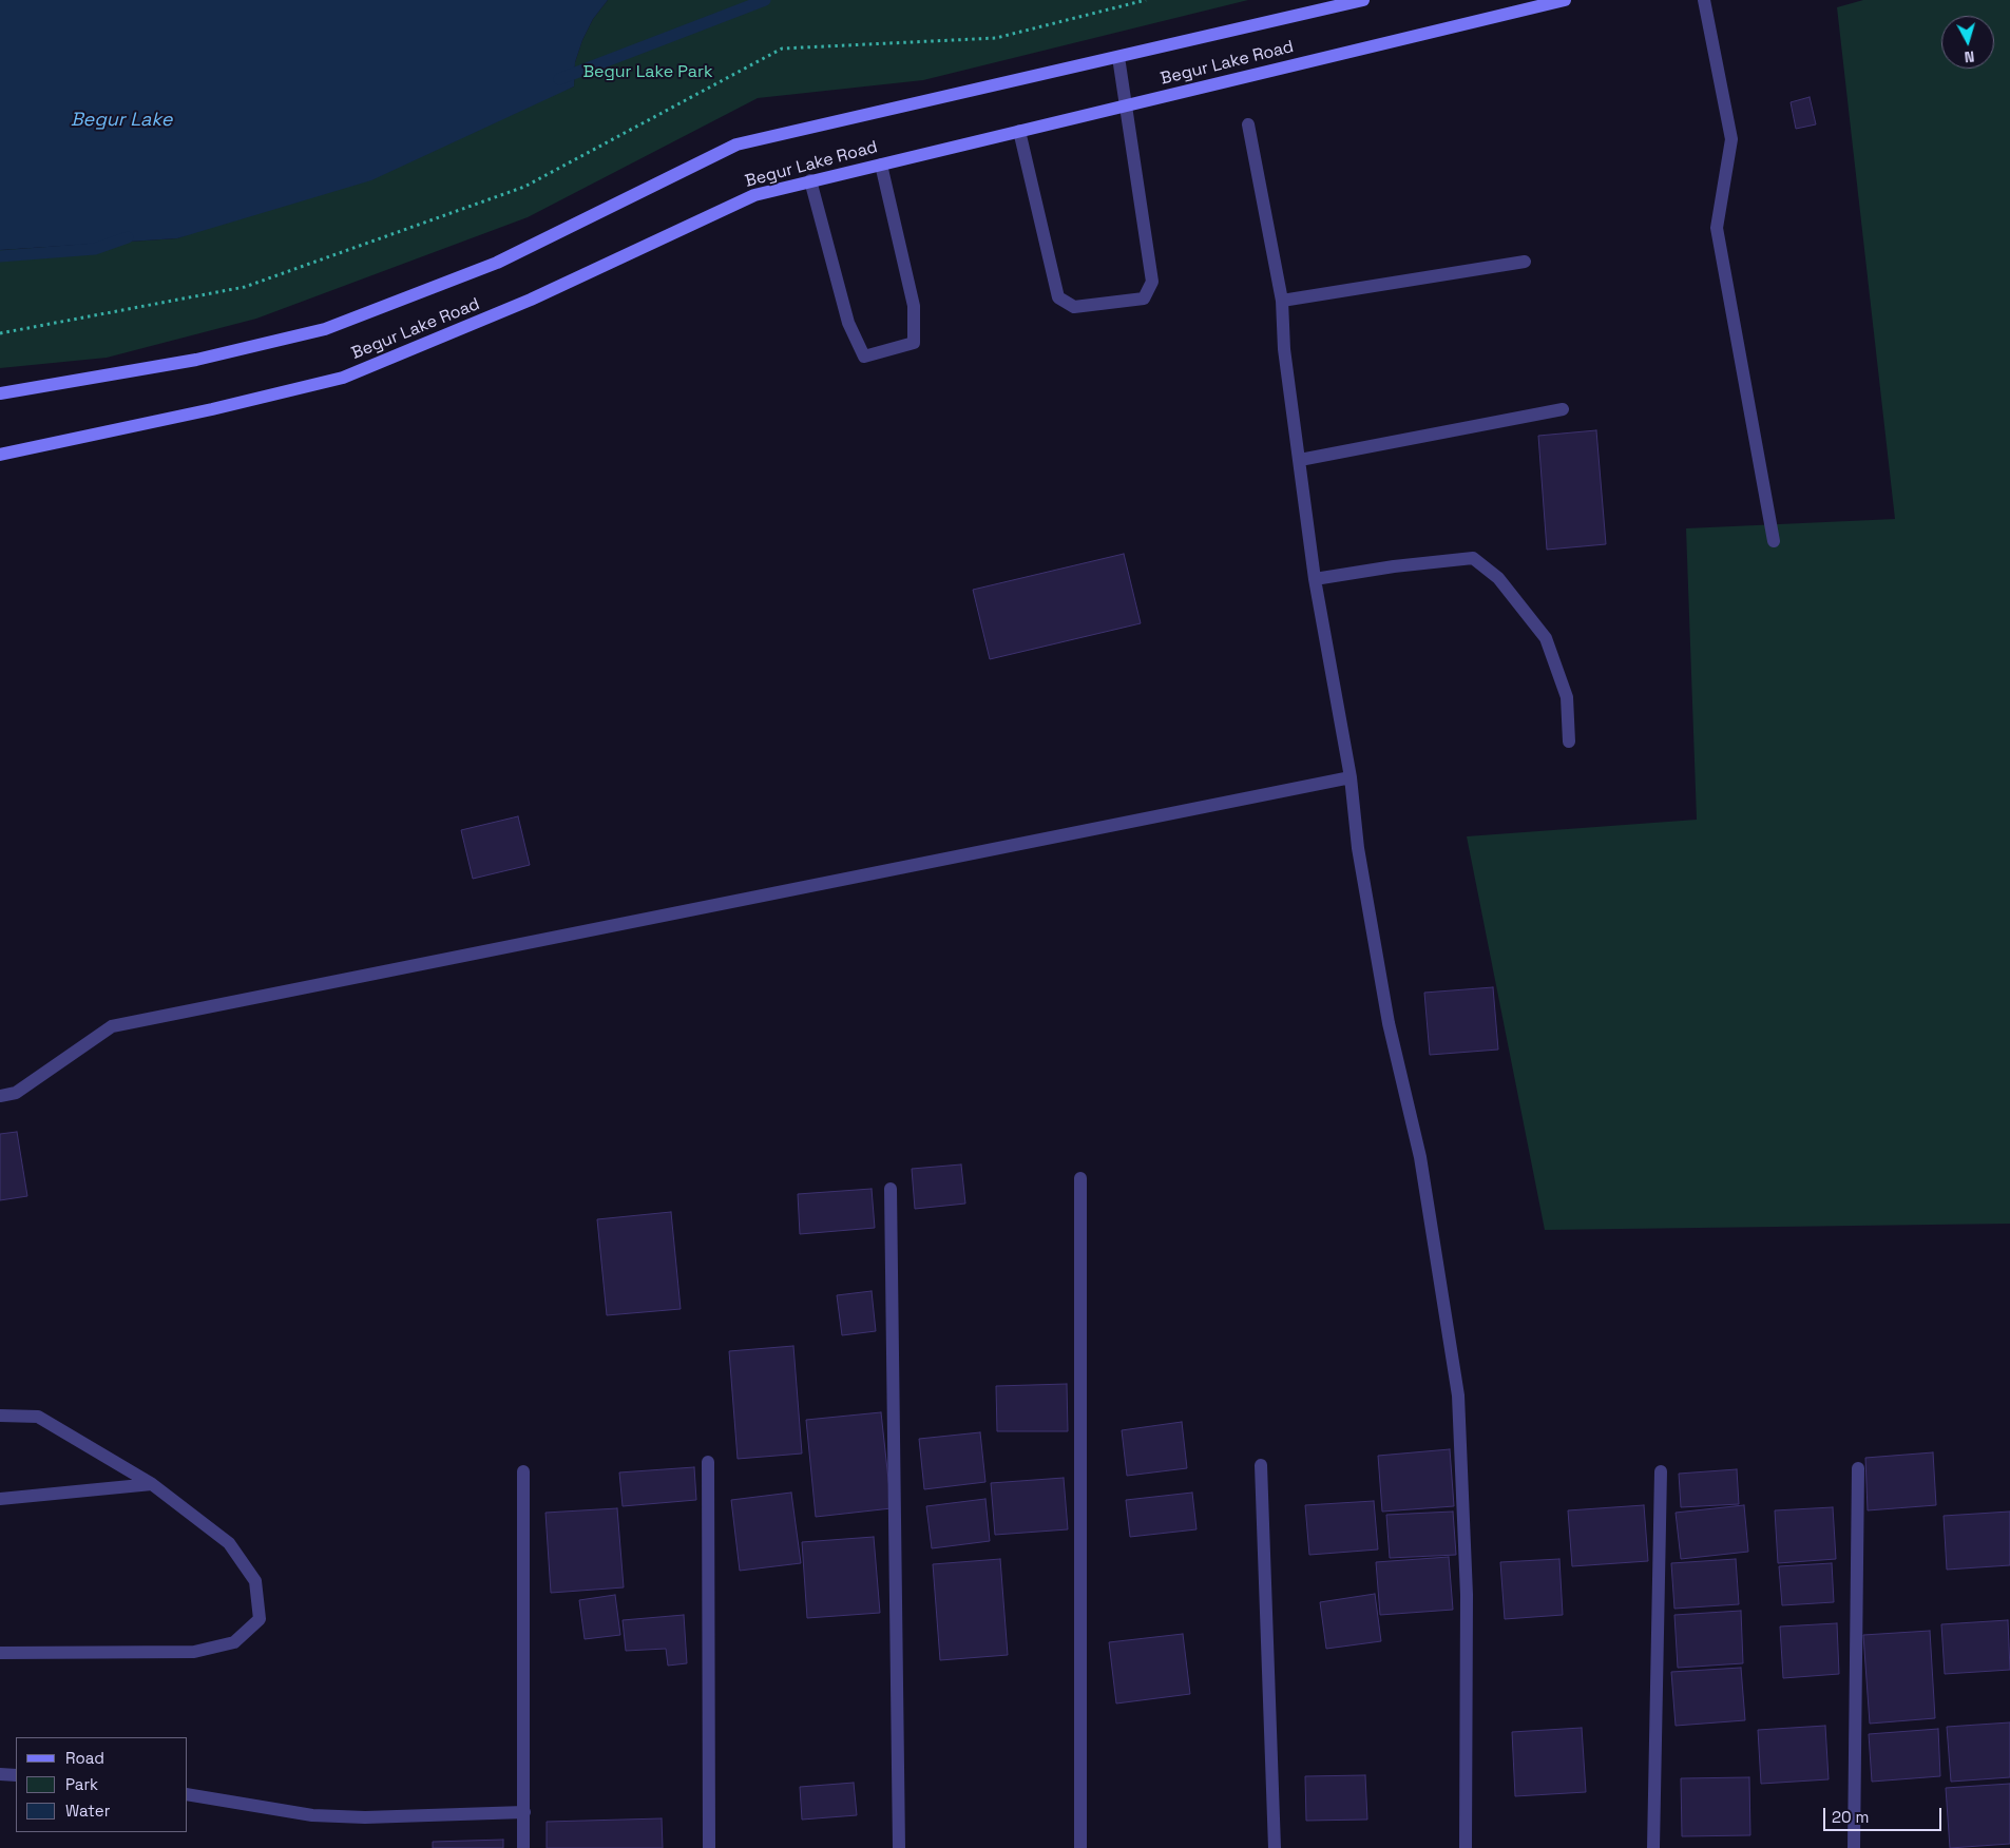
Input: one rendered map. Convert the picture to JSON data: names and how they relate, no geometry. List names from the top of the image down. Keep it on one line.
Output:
{"streets":{"main road":["Begur Lake Road"]},"water":["Begur Lake"],"parks":["Begur Lake Park"],"legend":["Road","Park","Water"],"scale_bar":"20 m","north":"bottom"}
